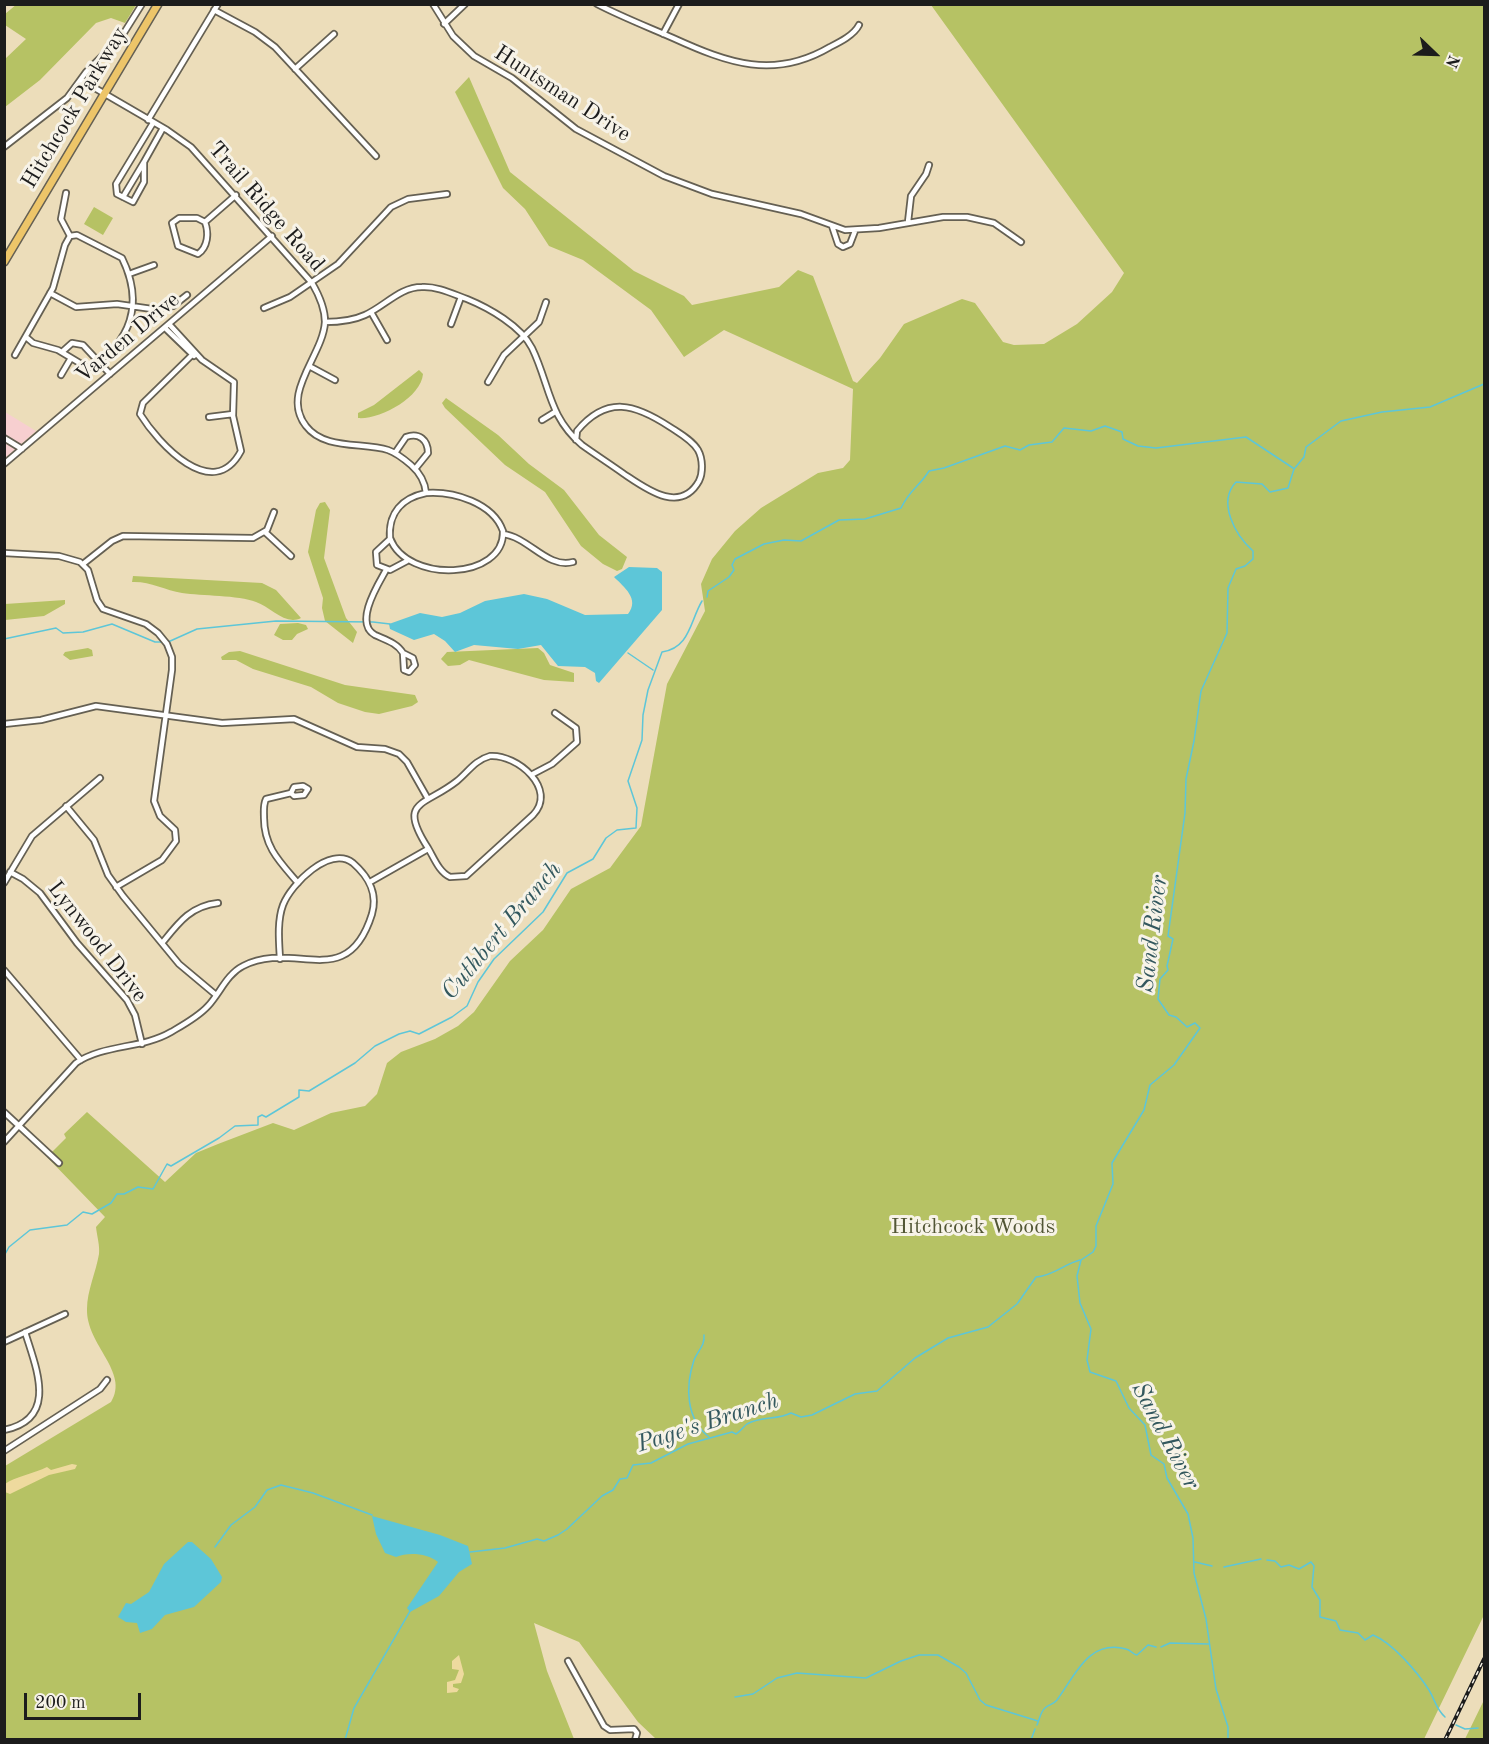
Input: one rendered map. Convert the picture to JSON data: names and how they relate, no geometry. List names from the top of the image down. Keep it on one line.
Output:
{"streets":{"main road":["Hitchcock Parkway"],"street":["Huntsman Drive","Trail Ridge Road","Varden Drive","Lynwood Drive"]},"crossings":[["Hitchcock Parkway","Trail Ridge Road"],["Trail Ridge Road","Varden Drive"]],"water":["Cuthbert Branch","Sand River","Page's Branch"],"parks":["Hitchcock Woods"],"scale_bar":"200 m","north":"bottom right"}
